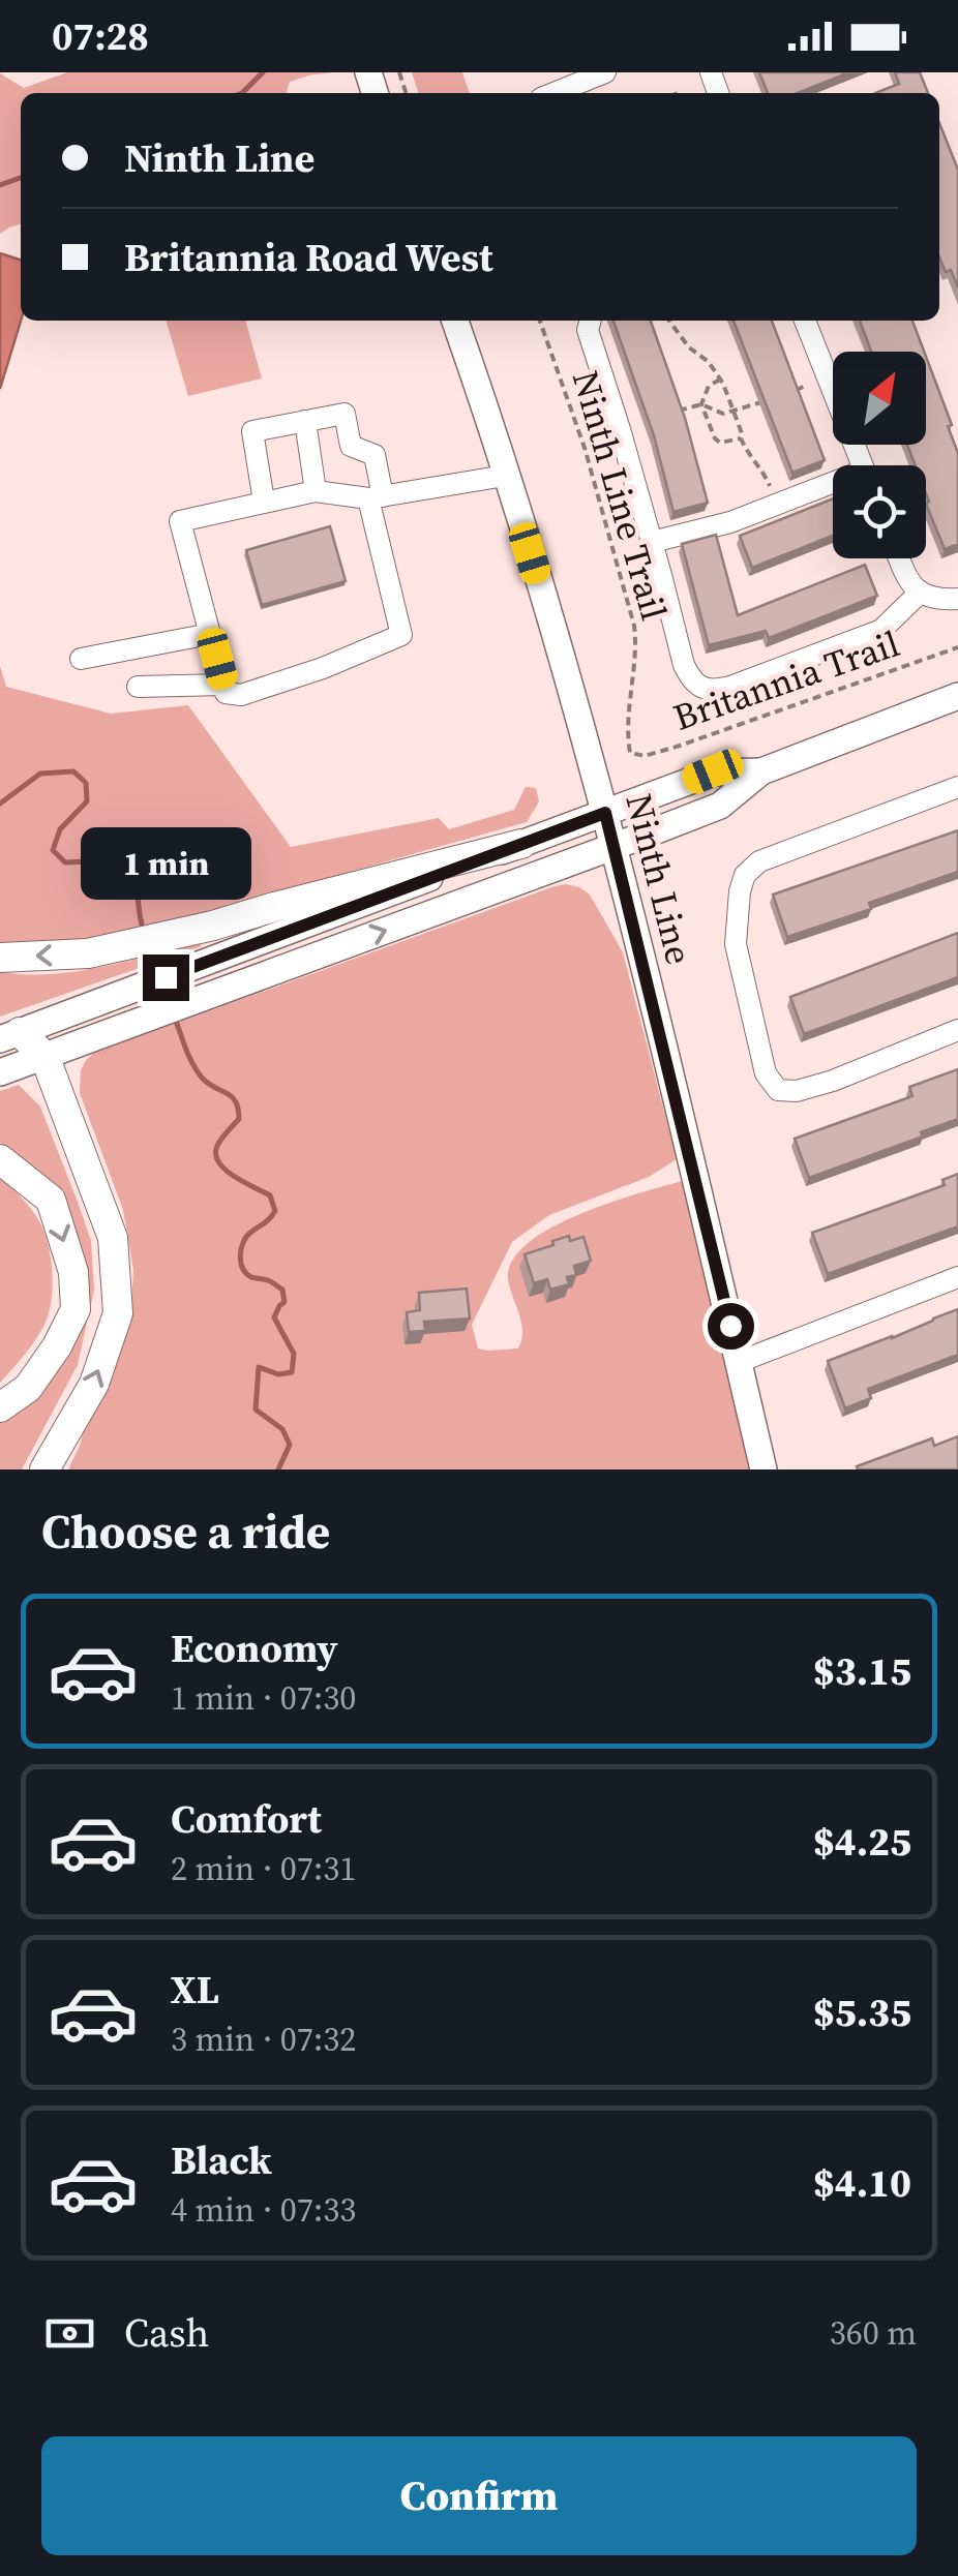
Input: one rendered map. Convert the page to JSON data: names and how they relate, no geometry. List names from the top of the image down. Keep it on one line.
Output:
{"streets":{"main road":["Ninth Line"],"path":["Ninth Line Trail","Britannia Trail"]},"crossings":[["Ninth Line Trail","Britannia Trail"]],"north":"top right","page":{"status":"07:28","banner":["Ninth Line","Britannia Road West"],"bubble":"1 min","heading":"Choose a ride","list":[{"name":"Economy","note":"1 min · 07:30","value":"$3.15"},{"name":"Comfort","note":"2 min · 07:31","value":"$4.25"},{"name":"XL","note":"3 min · 07:32","value":"$5.35"},{"name":"Black","note":"4 min · 07:33","value":"$4.10"}],"pay":["Cash","360 m"],"buttons":"Confirm"}}
